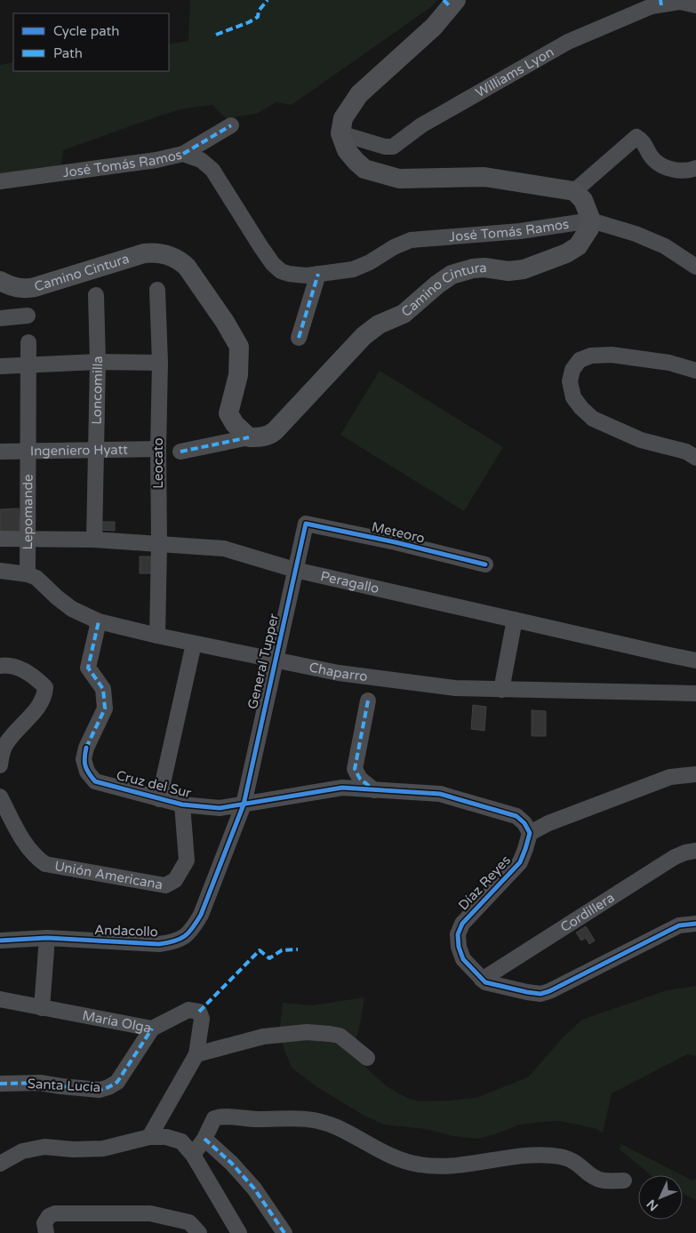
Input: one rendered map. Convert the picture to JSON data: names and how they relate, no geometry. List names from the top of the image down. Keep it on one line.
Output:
{"streets":{"main road":["Camino Cintura"],"street":["Williams Lyon","José Tomás Ramos","Loncomilla","Ingeniero Hyatt","Leocato","Lepomande","Meteoro","Peragallo","General Tupper","Chaparro","Cruz del Sur","Unión Americana","Díaz Reyes","Cordillera","Andacollo","María Olga","Santa Lucía"]},"crossings":[["José Tomás Ramos","Camino Cintura"],["Loncomilla","Ingeniero Hyatt"],["Loncomilla","Peragallo"],["Ingeniero Hyatt","Leocato"],["Ingeniero Hyatt","Lepomande"],["Leocato","Peragallo"],["Leocato","Chaparro"],["Lepomande","Peragallo"],["Lepomande","Chaparro"],["Meteoro","General Tupper"],["Peragallo","General Tupper"],["General Tupper","Chaparro"],["General Tupper","Cruz del Sur"],["General Tupper","Andacollo"],["Chaparro","Cruz del Sur"],["Cruz del Sur","Unión Americana"],["Cruz del Sur","Andacollo"],["Díaz Reyes","Cordillera"],["María Olga","Santa Lucía"]],"legend":["Cycle path","Path"],"north":"bottom left"}
